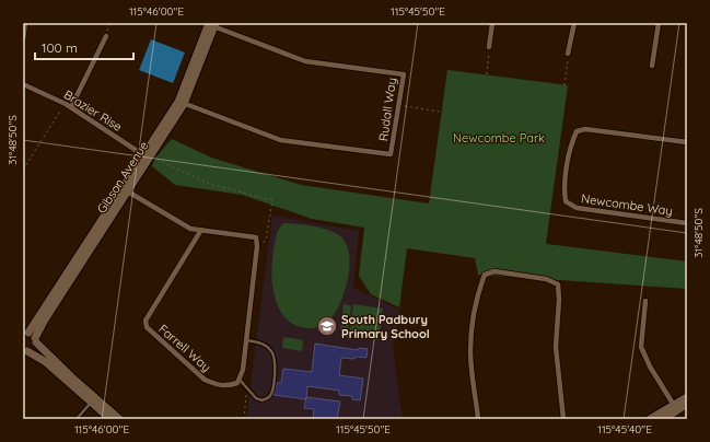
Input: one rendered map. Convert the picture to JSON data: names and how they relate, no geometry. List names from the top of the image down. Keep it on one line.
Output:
{"streets":{"main road":["Gibson Avenue"],"street":["Rudall Way","Brazier Rise","Newcombe Way","Farrell Way"]},"crossings":[["Rudall Way","Gibson Avenue"],["Brazier Rise","Gibson Avenue"]],"parks":["Newcombe Park"],"places":{"school or university":["South Padbury Primary School"]},"scale_bar":"100 m","coordinates":["115°46'00\"E","115°45'50\"E","31°48'50\"S","115°45'40\"E"]}
